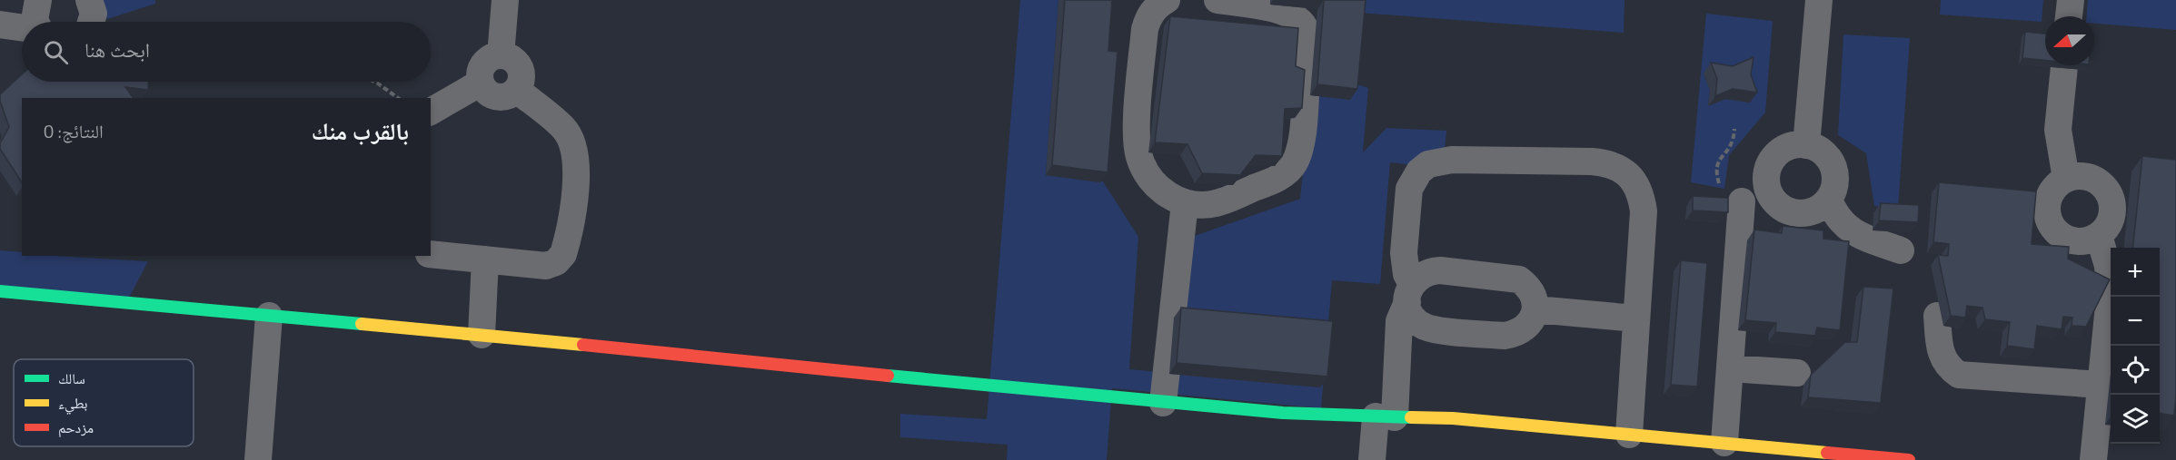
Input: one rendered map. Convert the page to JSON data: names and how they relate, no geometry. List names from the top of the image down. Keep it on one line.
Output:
{"legend":["سالك","بطيء","مزدحم"],"north":"left","page":{"search":"ابحث هنا","heading":["بالقرب منك","النتائج: 0"],"map_buttons":["+","−"]}}
